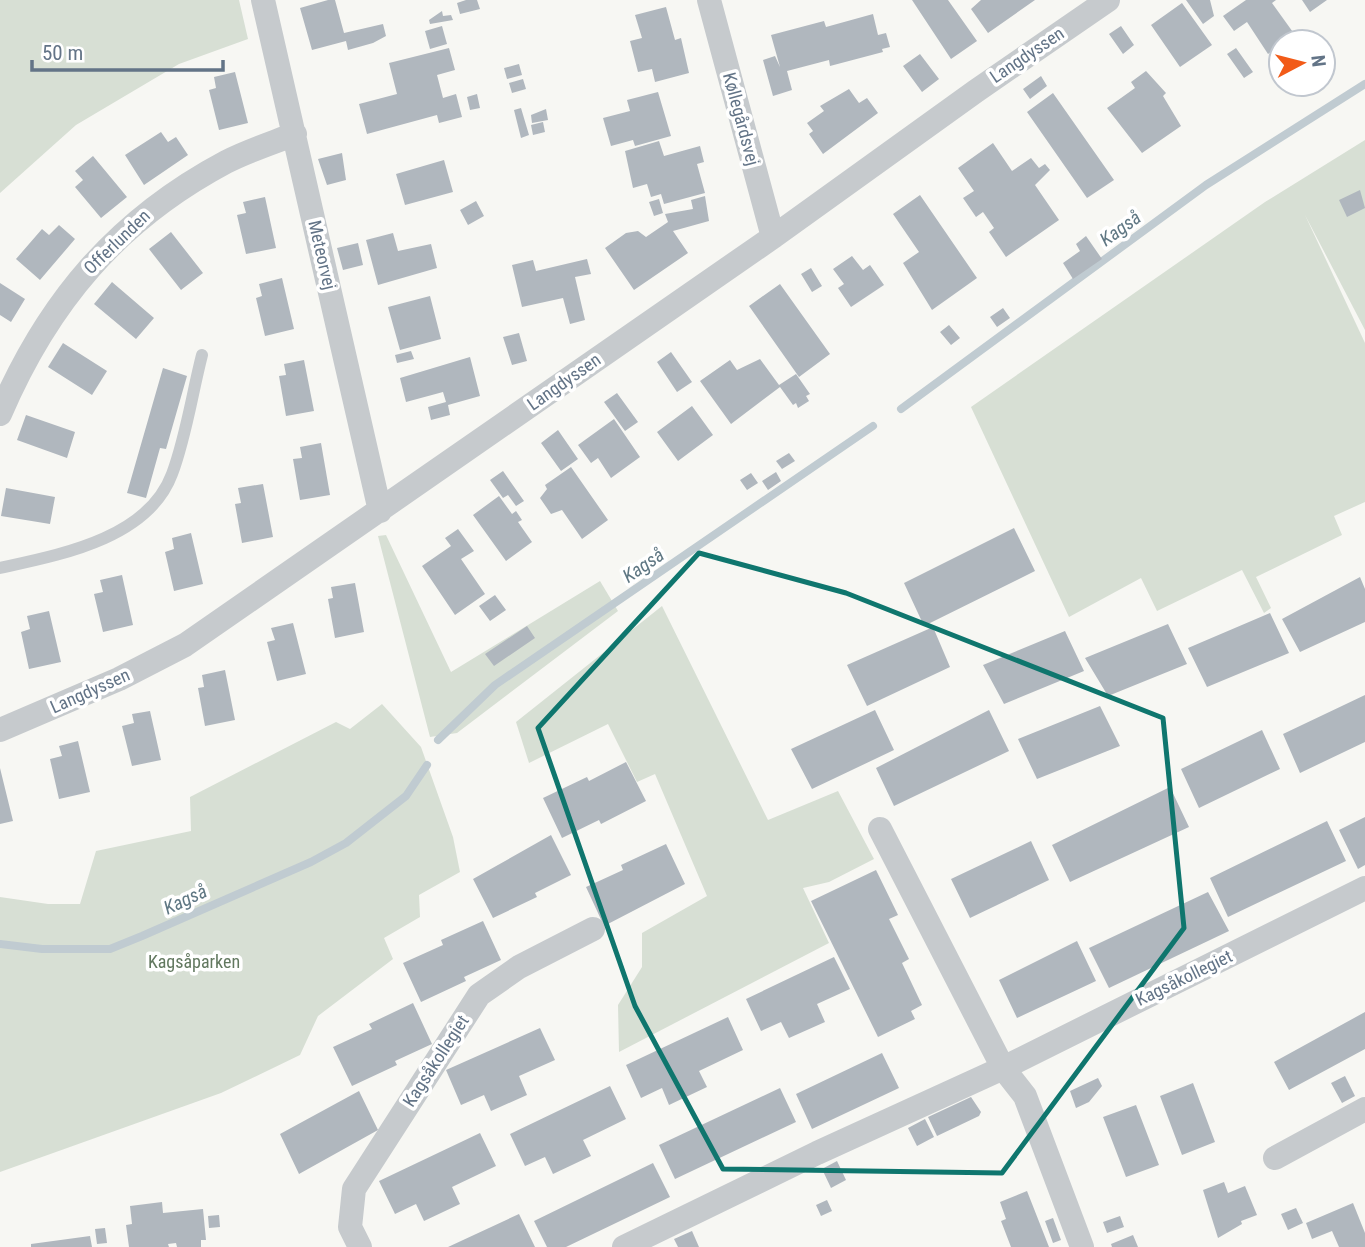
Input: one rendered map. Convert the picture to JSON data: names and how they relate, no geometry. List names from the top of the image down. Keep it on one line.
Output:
{"streets":{"street":["Langdyssen","Køllegårdsvej","Offerlunden","Meteorvej","Kagsåkollegiet"]},"crossings":[["Langdyssen","Køllegårdsvej"],["Langdyssen","Meteorvej"],["Offerlunden","Meteorvej"]],"water":["Kagså"],"parks":["Kagsåparken"],"scale_bar":"50 m","north":"right"}
